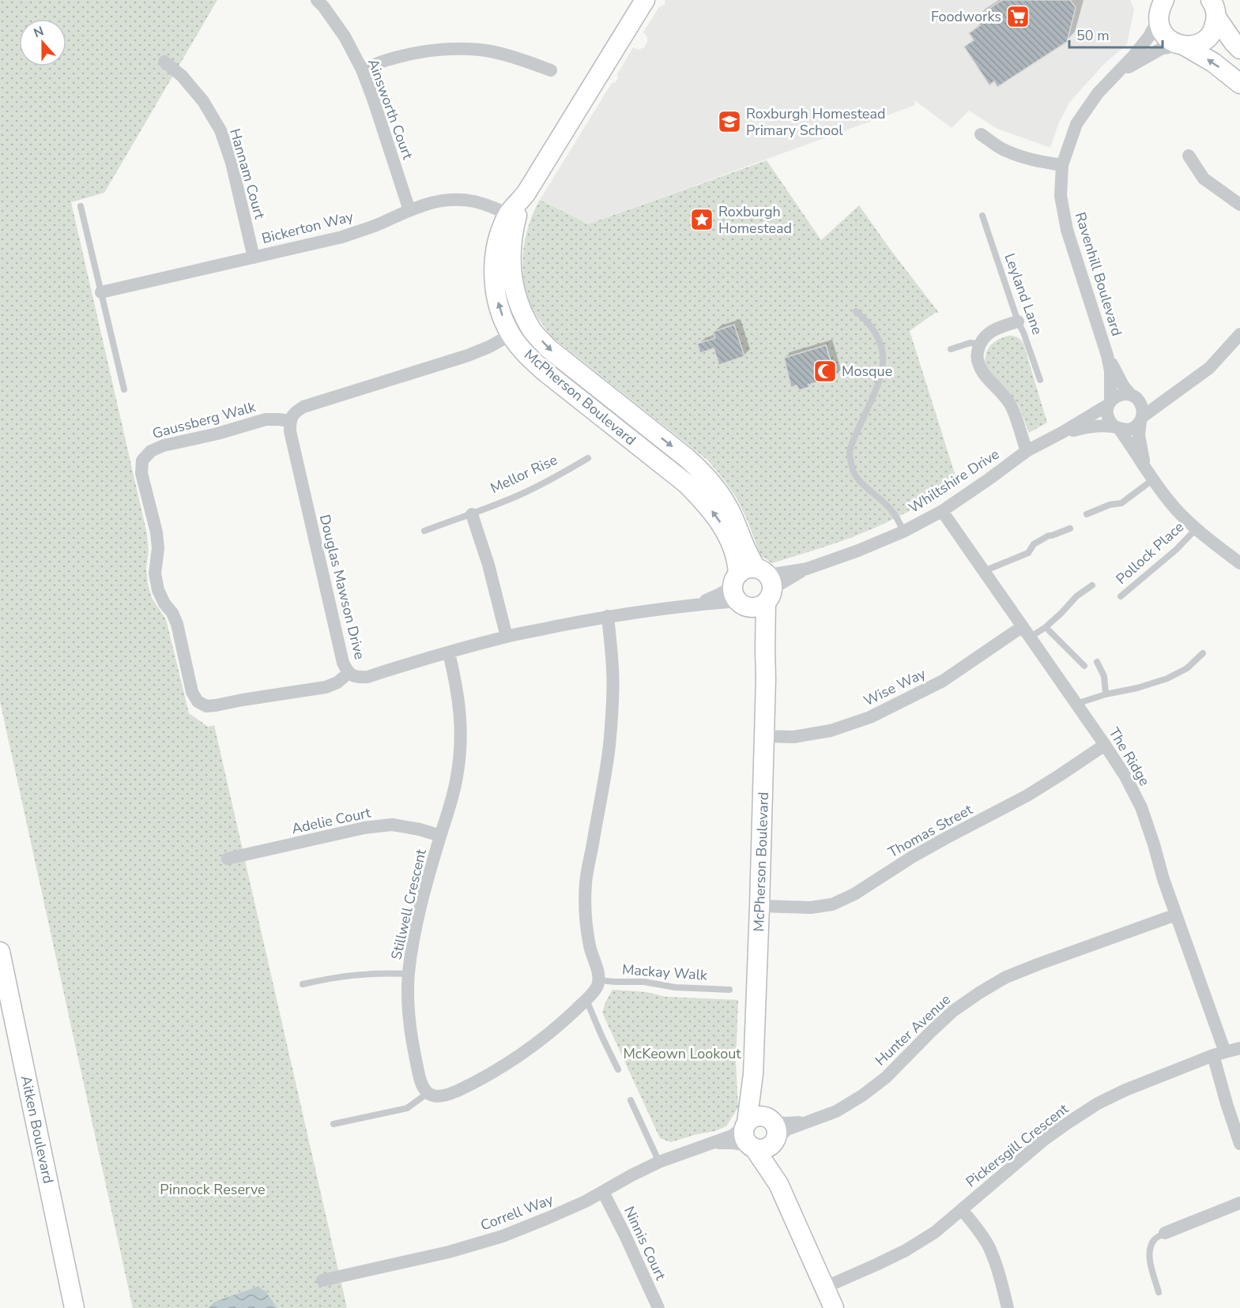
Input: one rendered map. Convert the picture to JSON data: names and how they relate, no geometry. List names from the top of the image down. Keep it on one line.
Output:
{"streets":{"street":["Ainsworth Court","Hannam Court","Bickerton Way","Ravenhill Boulevard","McPherson Boulevard","Gaussberg Walk","Whiltshire Drive","Douglas Mawson Drive","Wise Way","The Ridge","Adelie Court","Thomas Street","Stillwell Crescent","Hunter Avenue","Aitken Boulevard","Pickersgill Crescent","Correll Way","Ninnis Court"],"lane":["Leyland Lane","Mellor Rise","Pollock Place","Mackay Walk"]},"crossings":[["Ainsworth Court","Bickerton Way"],["Hannam Court","Bickerton Way"],["Bickerton Way","McPherson Boulevard"],["Ravenhill Boulevard","Whiltshire Drive"],["McPherson Boulevard","Whiltshire Drive"],["McPherson Boulevard","Douglas Mawson Drive"],["McPherson Boulevard","Wise Way"],["McPherson Boulevard","Thomas Street"],["McPherson Boulevard","Hunter Avenue"],["McPherson Boulevard","Correll Way"],["Gaussberg Walk","Douglas Mawson Drive"],["Whiltshire Drive","Douglas Mawson Drive"],["Whiltshire Drive","The Ridge"],["Douglas Mawson Drive","Stillwell Crescent"],["Wise Way","The Ridge"],["The Ridge","Thomas Street"],["The Ridge","Hunter Avenue"],["The Ridge","Pickersgill Crescent"],["Adelie Court","Stillwell Crescent"],["Hunter Avenue","Correll Way"],["Correll Way","Ninnis Court"]],"parks":["McKeown Lookout","Pinnock Reserve"],"places":{"supermarket":["Foodworks"],"school or university":["Roxburgh Homestead Primary School"],"place":["Roxburgh Homestead"],"mosque":["Mosque"]},"scale_bar":"50 m","north":"top"}
